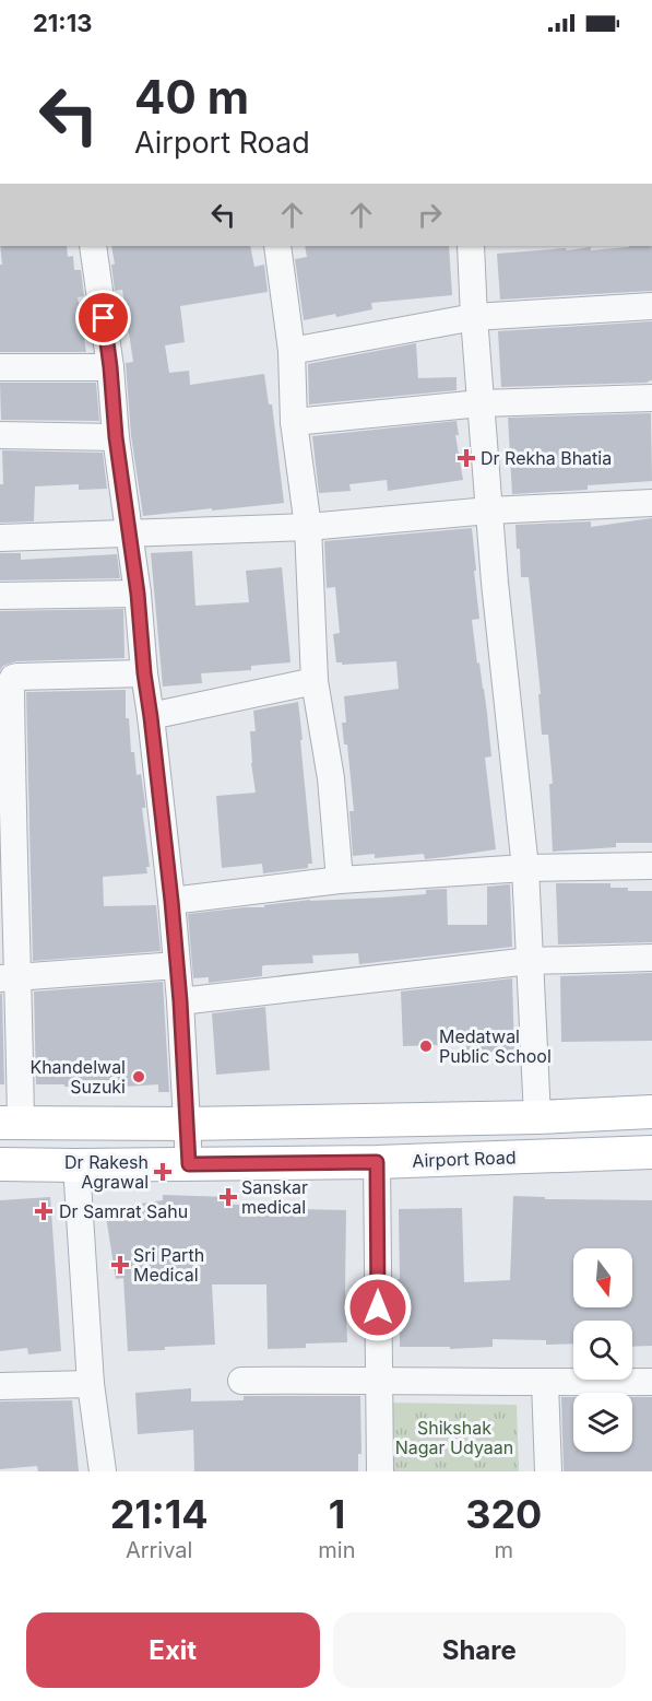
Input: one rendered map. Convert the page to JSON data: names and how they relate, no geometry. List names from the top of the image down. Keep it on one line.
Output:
{"streets":{"main road":["Airport Road"]},"parks":["Shikshak Nagar Udyaan"],"places":{"health":["Dr Rekha Bhatia","Dr Rakesh Agrawal","Sanskar medical","Dr Samrat Sahu","Sri Parth Medical"],"other":["Medatwal Public School","Khandelwal Suzuki"]},"north":"bottom","page":{"status":"21:13","turn":["40 m","Airport Road"],"eta":["21:14","Arrival","1","min","320","m"],"buttons":["Exit","Share"]}}
